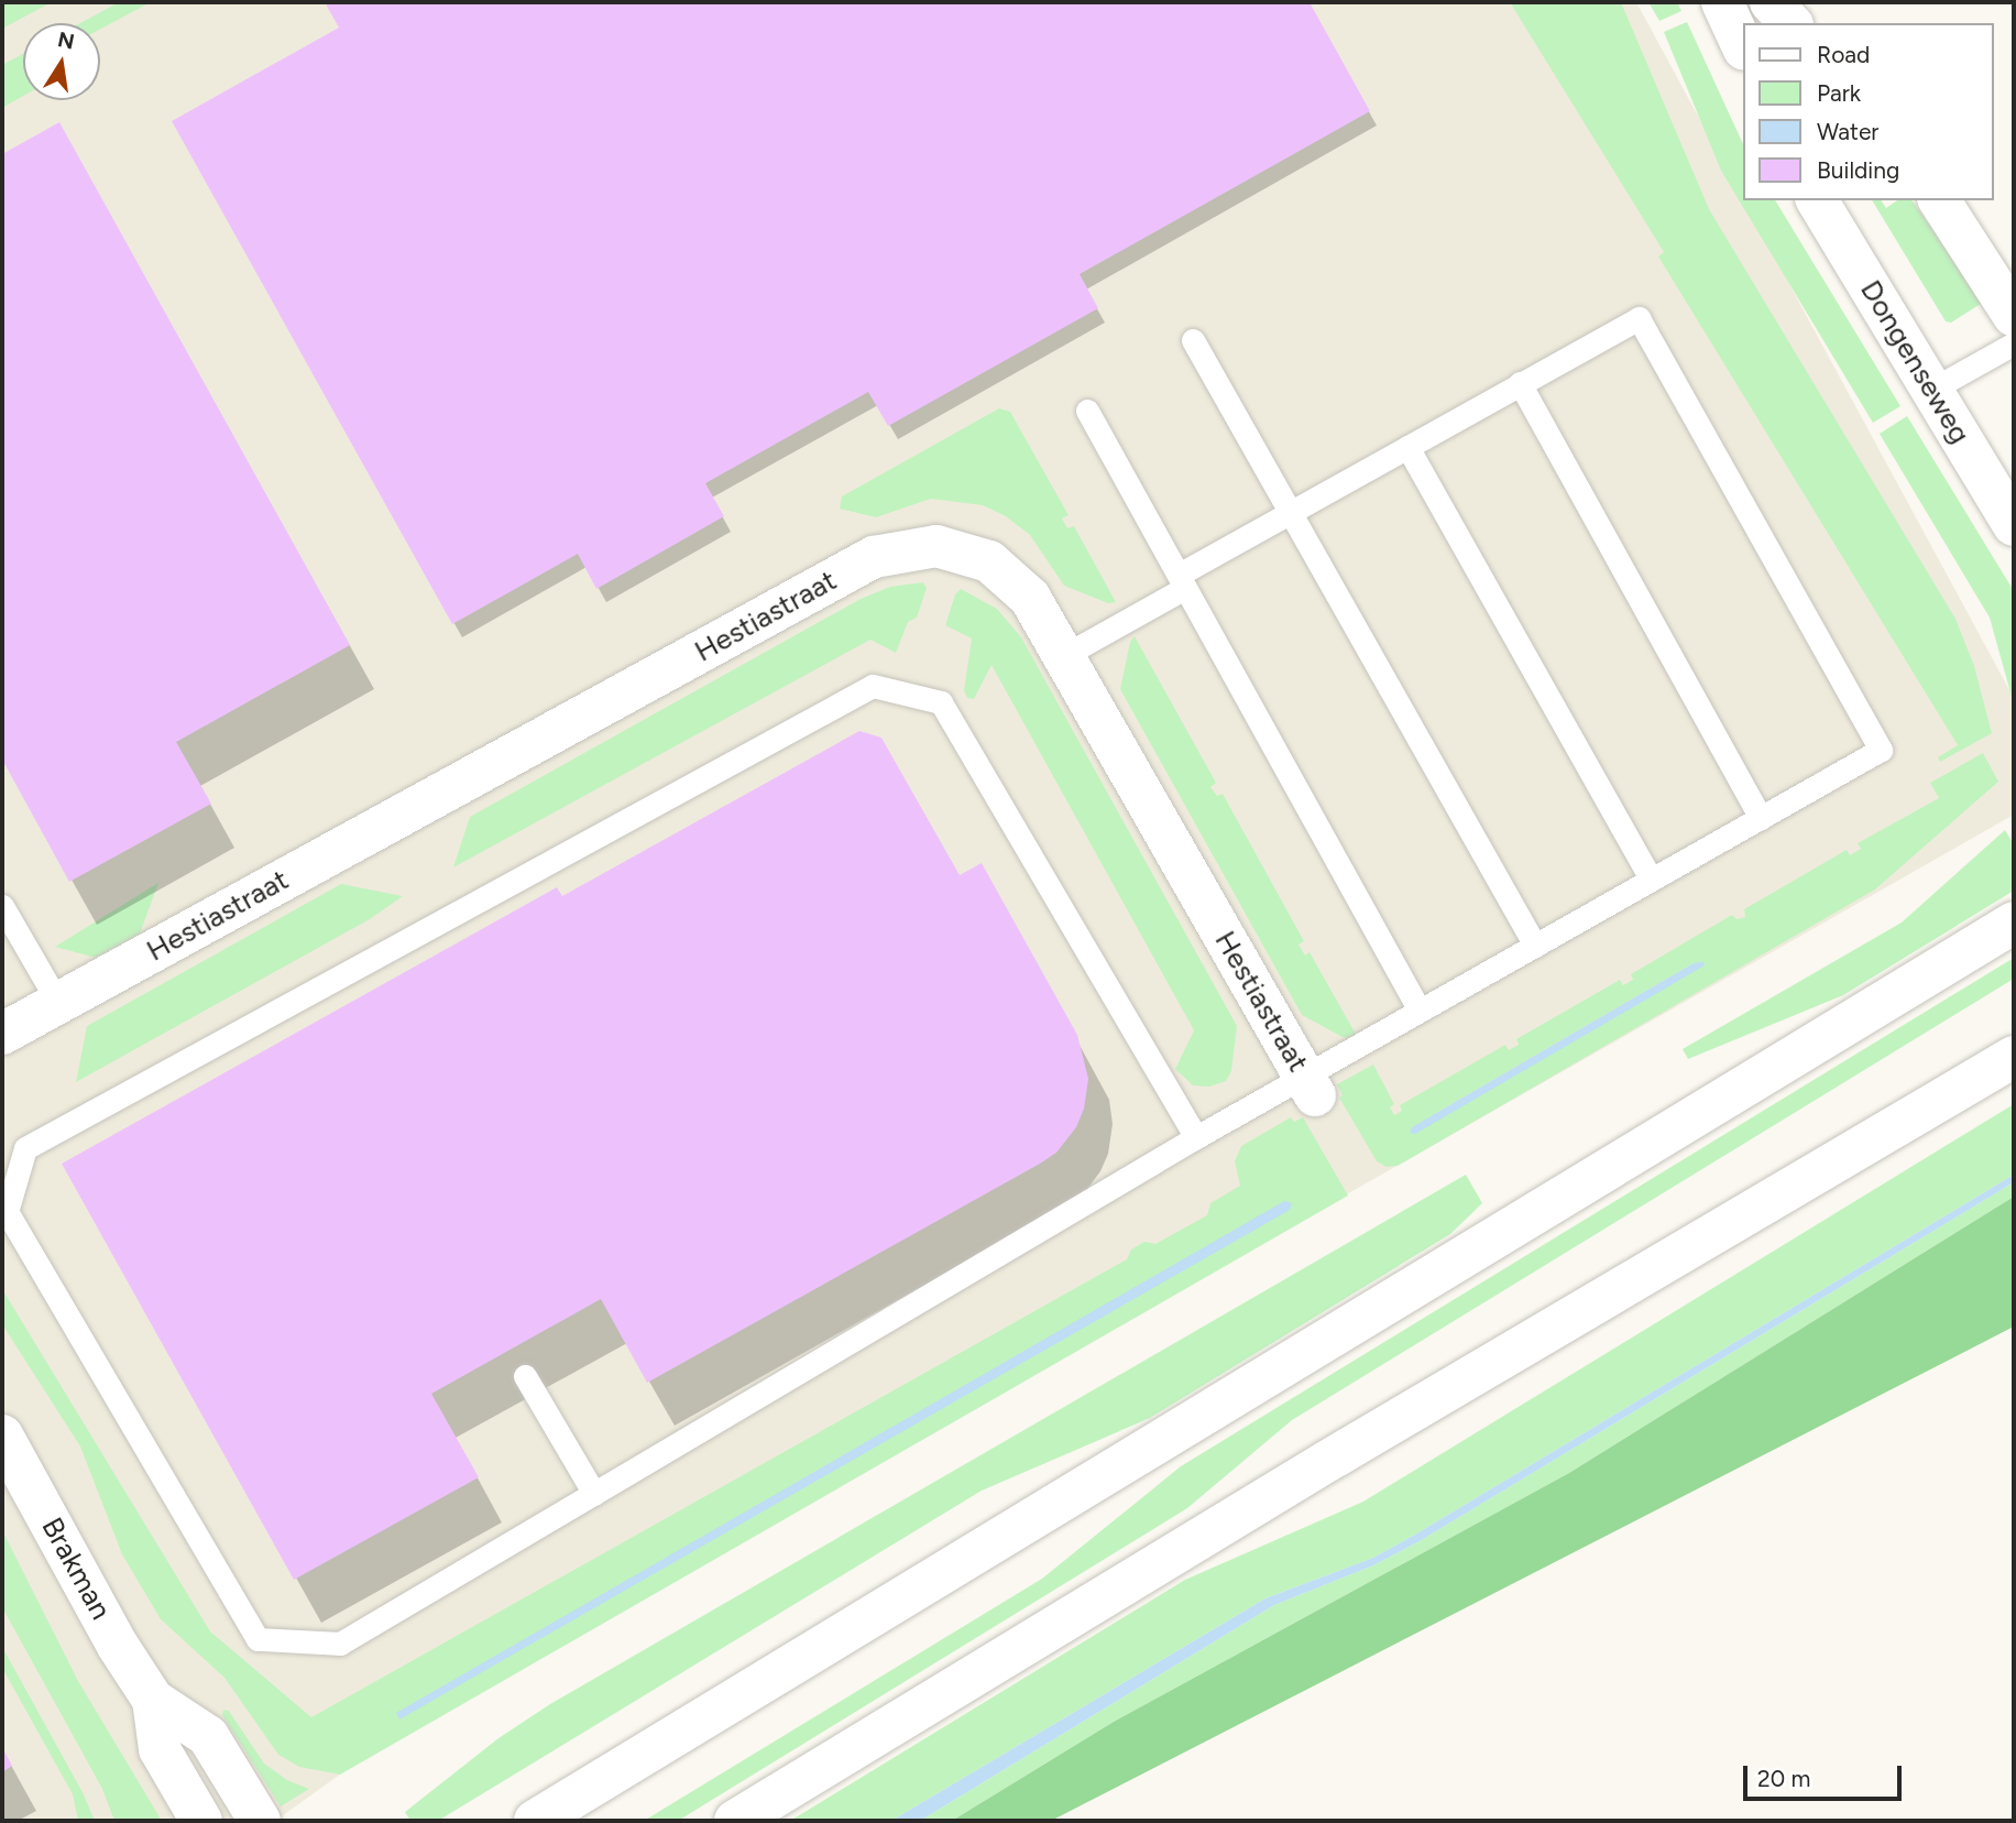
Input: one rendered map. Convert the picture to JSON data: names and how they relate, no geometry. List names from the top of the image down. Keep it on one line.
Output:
{"streets":{"main road":["Dongenseweg","Hestiastraat","Brakman"]},"legend":["Road","Park","Water","Building"],"scale_bar":"20 m","north":"top"}
